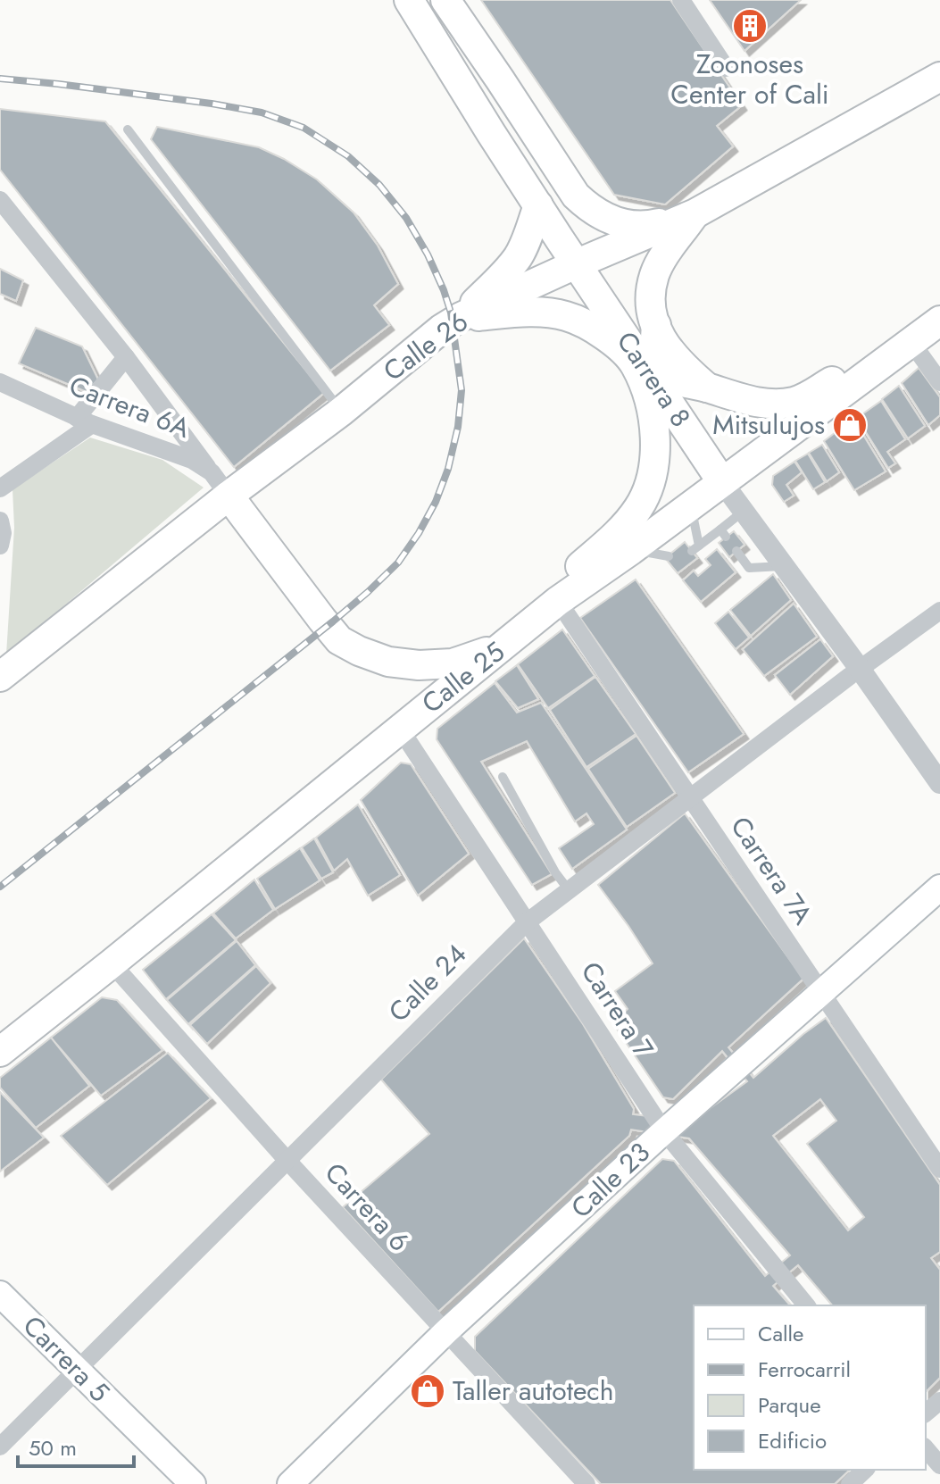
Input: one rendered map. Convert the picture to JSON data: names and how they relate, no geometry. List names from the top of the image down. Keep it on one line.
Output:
{"streets":{"main road":["Calle 26","Carrera 8","Calle 25","Calle 23","Carrera 5"],"street":["Carrera 6A","Carrera 7A","Calle 24","Carrera 7","Carrera 6"]},"crossings":[["Calle 26","Carrera 8"],["Calle 26","Carrera 6A"],["Carrera 8","Calle 25"],["Carrera 8","Calle 24"],["Calle 25","Carrera 7A"],["Calle 25","Carrera 7"],["Calle 25","Carrera 6"],["Carrera 7A","Calle 24"],["Carrera 7A","Calle 23"],["Calle 24","Carrera 7"],["Calle 24","Carrera 6"],["Calle 24","Carrera 5"],["Carrera 7","Calle 23"],["Calle 23","Carrera 6"]],"places":{"building":["Zoonoses Center of Cali"],"shop":["Mitsulujos","Taller autotech"]},"legend":["Calle","Ferrocarril","Parque","Edificio"],"scale_bar":"50 m"}
